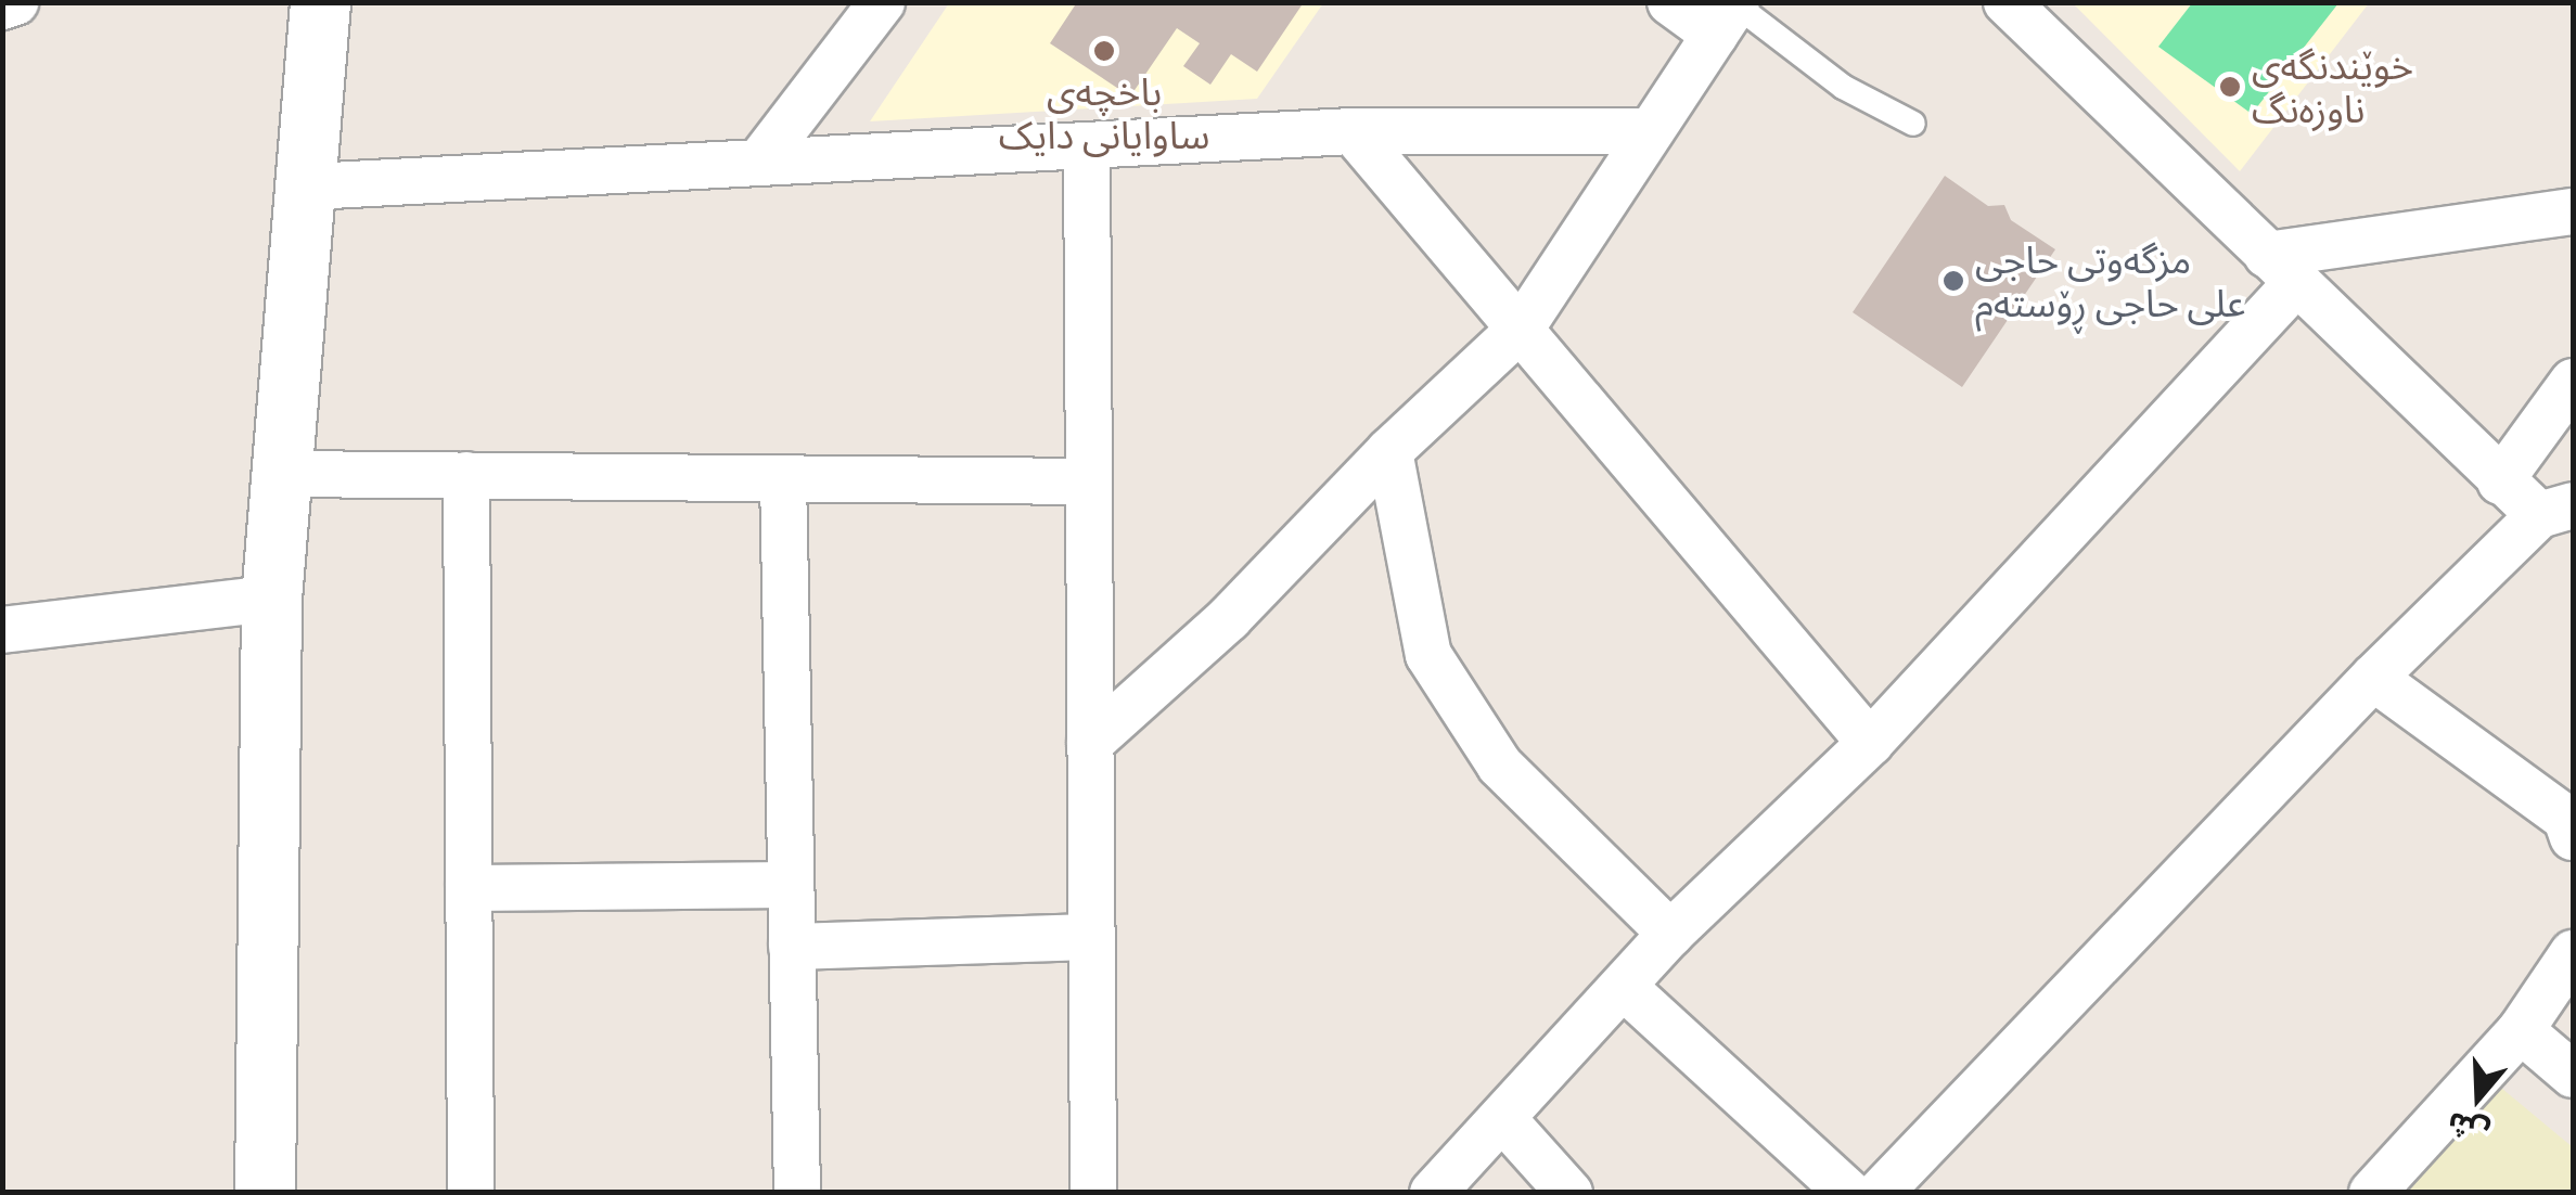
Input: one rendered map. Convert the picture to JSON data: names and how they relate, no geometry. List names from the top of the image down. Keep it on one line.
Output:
{"places":["باخچەی ساوایانی دایک","خوێندنگەی ناوزەنگ","مزگەوتی حاجی علی حاجی ڕۆستەم"],"north":"bottom"}
